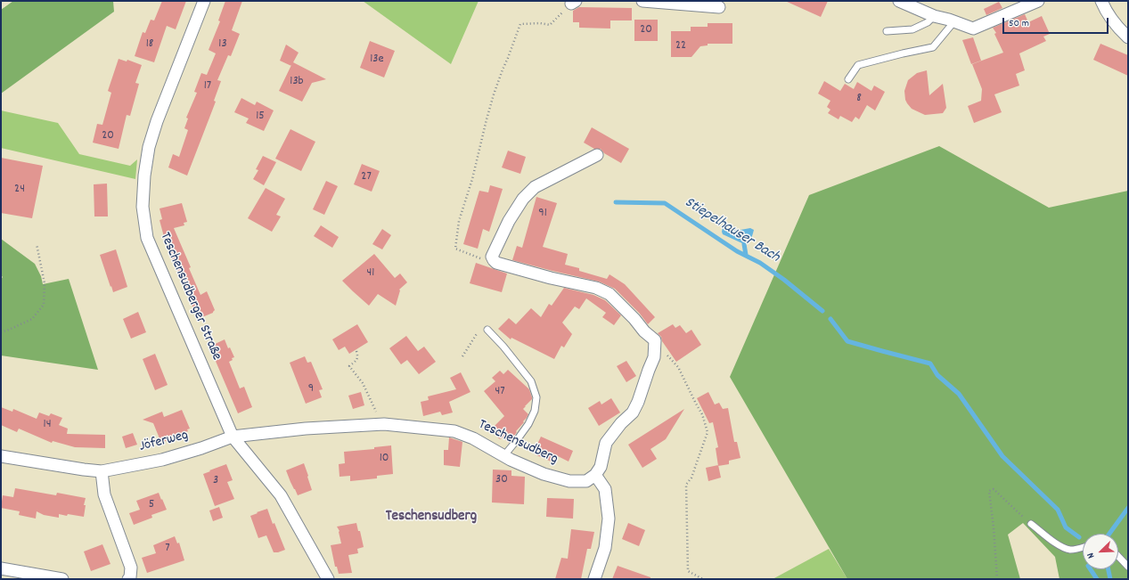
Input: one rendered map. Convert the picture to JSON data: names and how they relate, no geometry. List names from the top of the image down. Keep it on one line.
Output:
{"streets":{"street":["Teschensudberger Straße","Jöferweg","Teschensudberg"]},"crossings":[["Teschensudberger Straße","Jöferweg"],["Teschensudberger Straße","Teschensudberg"],["Jöferweg","Teschensudberg"]],"districts":["Teschensudberg"],"water":["Stiepelhauser Bach"],"house_numbers":["20","18","13","22","13e","13b","17","8","15","20","27","24","91","41","9","47","14","10","30","3","5","7"],"scale_bar":"50 m","north":"bottom left"}
